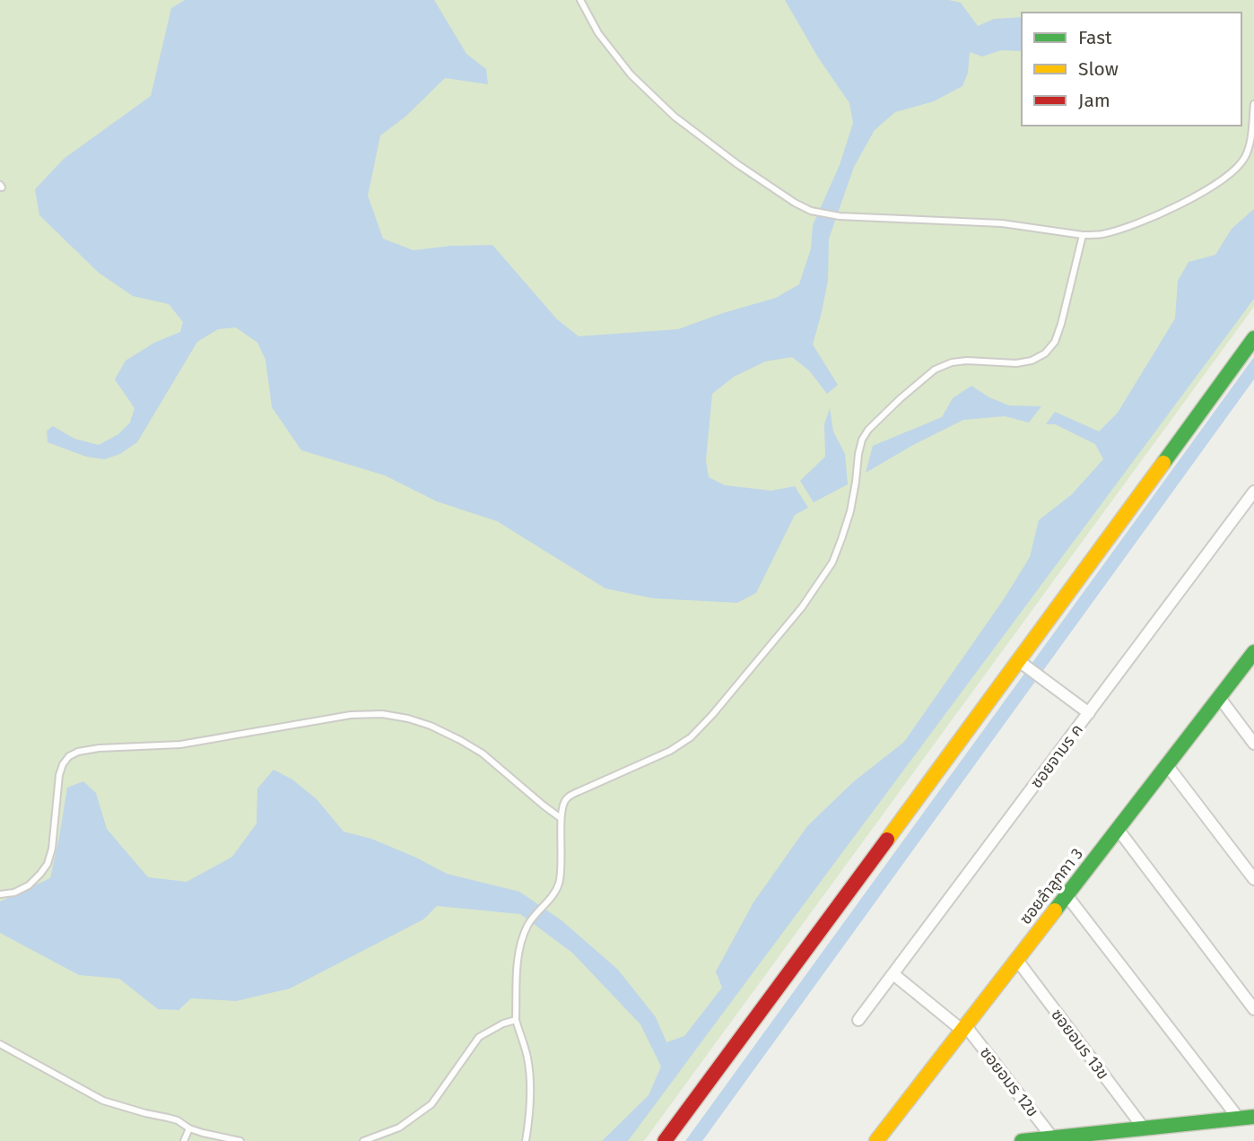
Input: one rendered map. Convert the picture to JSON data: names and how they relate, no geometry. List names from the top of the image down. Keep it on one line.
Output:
{"streets":{"street":["ซอยจามร ค","ซอยลำลูกกา 3","ซอยอมร 13ข","ซอยอมร 12ข"]},"crossings":[["ซอยจามร ค","ซอยอมร 12ข"],["ซอยลำลูกกา 3","ซอยอมร 13ข"],["ซอยลำลูกกา 3","ซอยอมร 12ข"]],"legend":["Fast","Slow","Jam"]}
